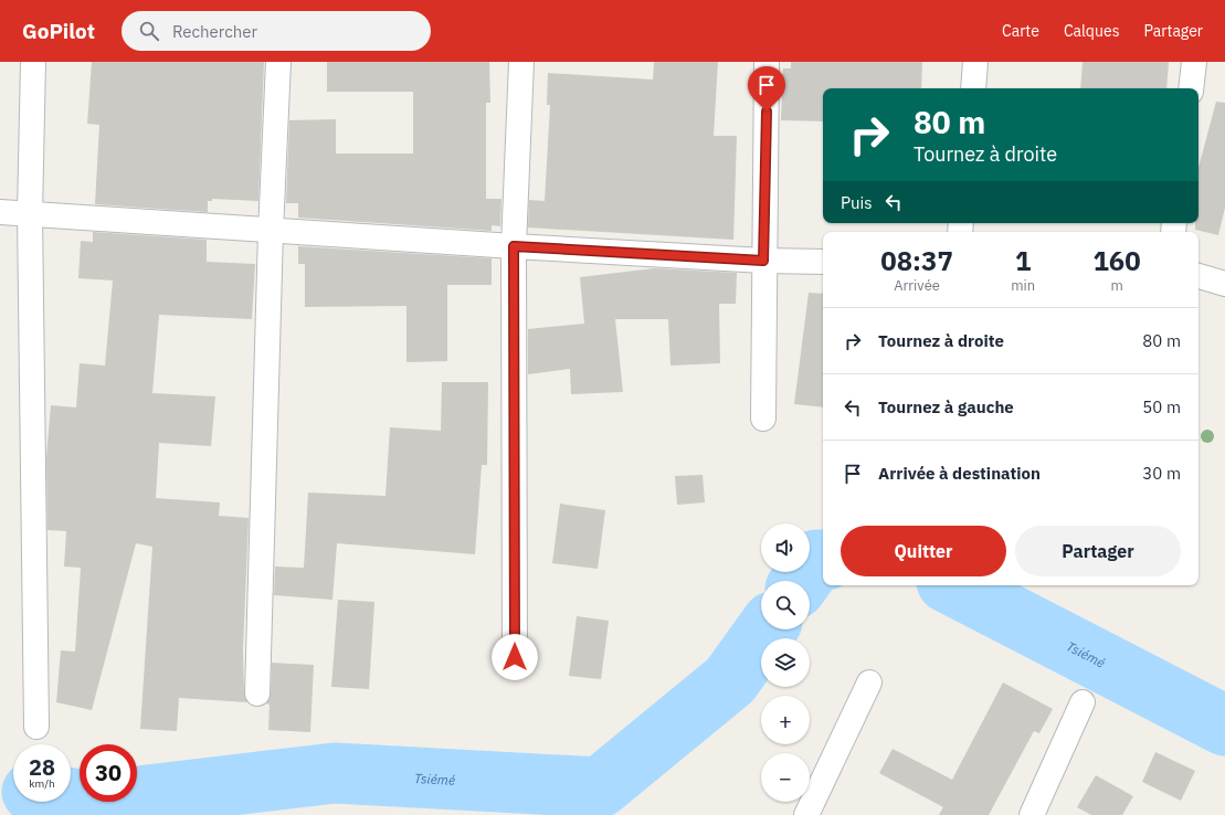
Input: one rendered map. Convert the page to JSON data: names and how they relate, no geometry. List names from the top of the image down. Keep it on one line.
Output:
{"water":["Tsiémé"],"page":{"header":"GoPilot","search":"Rechercher","nav":["Carte","Calques","Partager"],"turn":["80 m","Tournez à droite"],"then":"Puis","eta":["08:37","Arrivée","1","min","160","m"],"list":[{"name":"Tournez à droite","value":"80 m"},{"name":"Tournez à gauche","value":"50 m"},{"name":"Arrivée à destination","value":"30 m"}],"buttons":["Quitter","Partager"],"map_buttons":["+","−"],"speed":"28 km/h","limit":"30"}}
